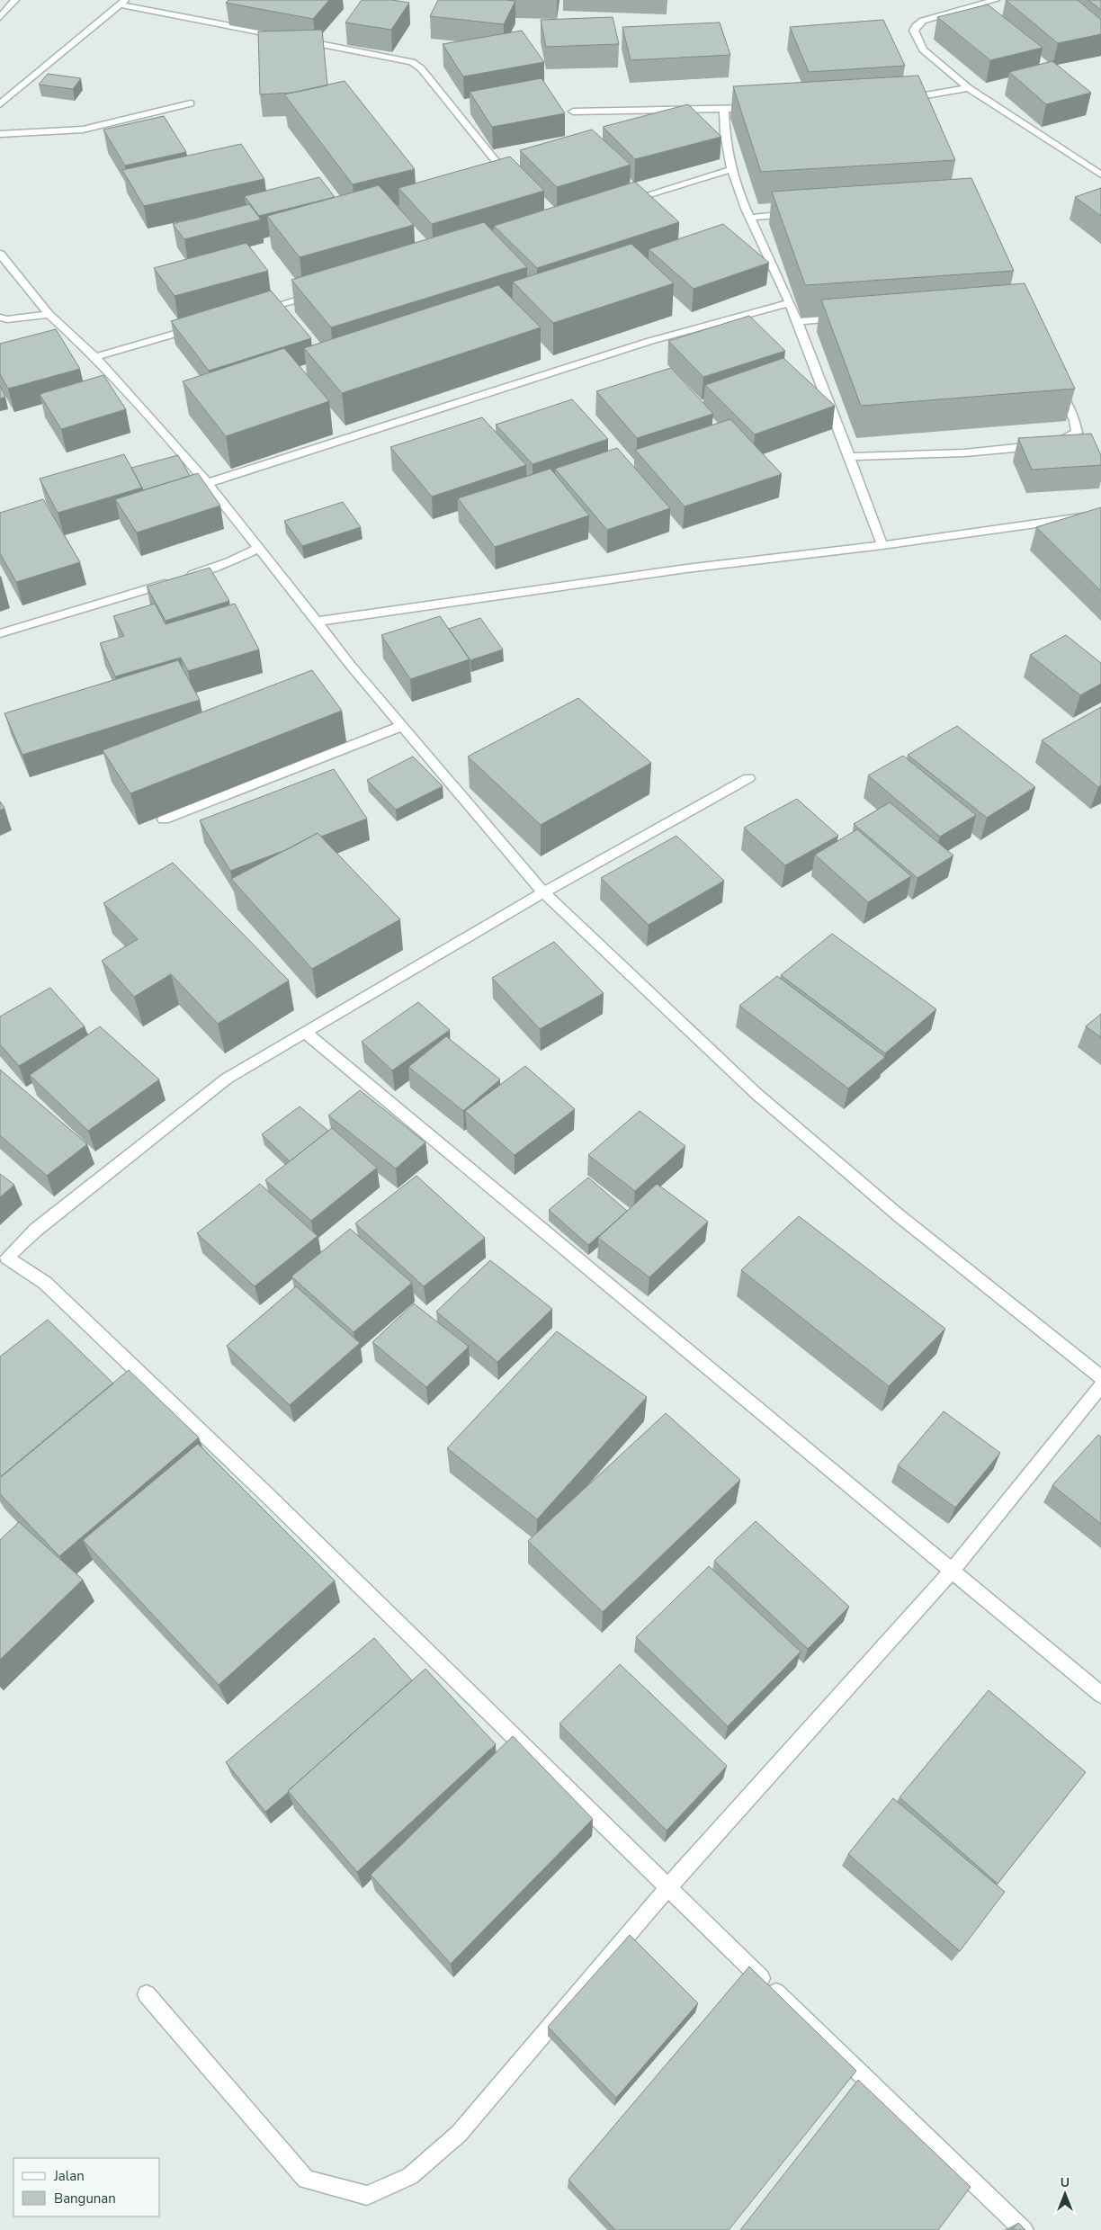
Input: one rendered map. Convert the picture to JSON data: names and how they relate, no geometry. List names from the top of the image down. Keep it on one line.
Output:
{"legend":["Jalan","Bangunan"],"north":"top"}
